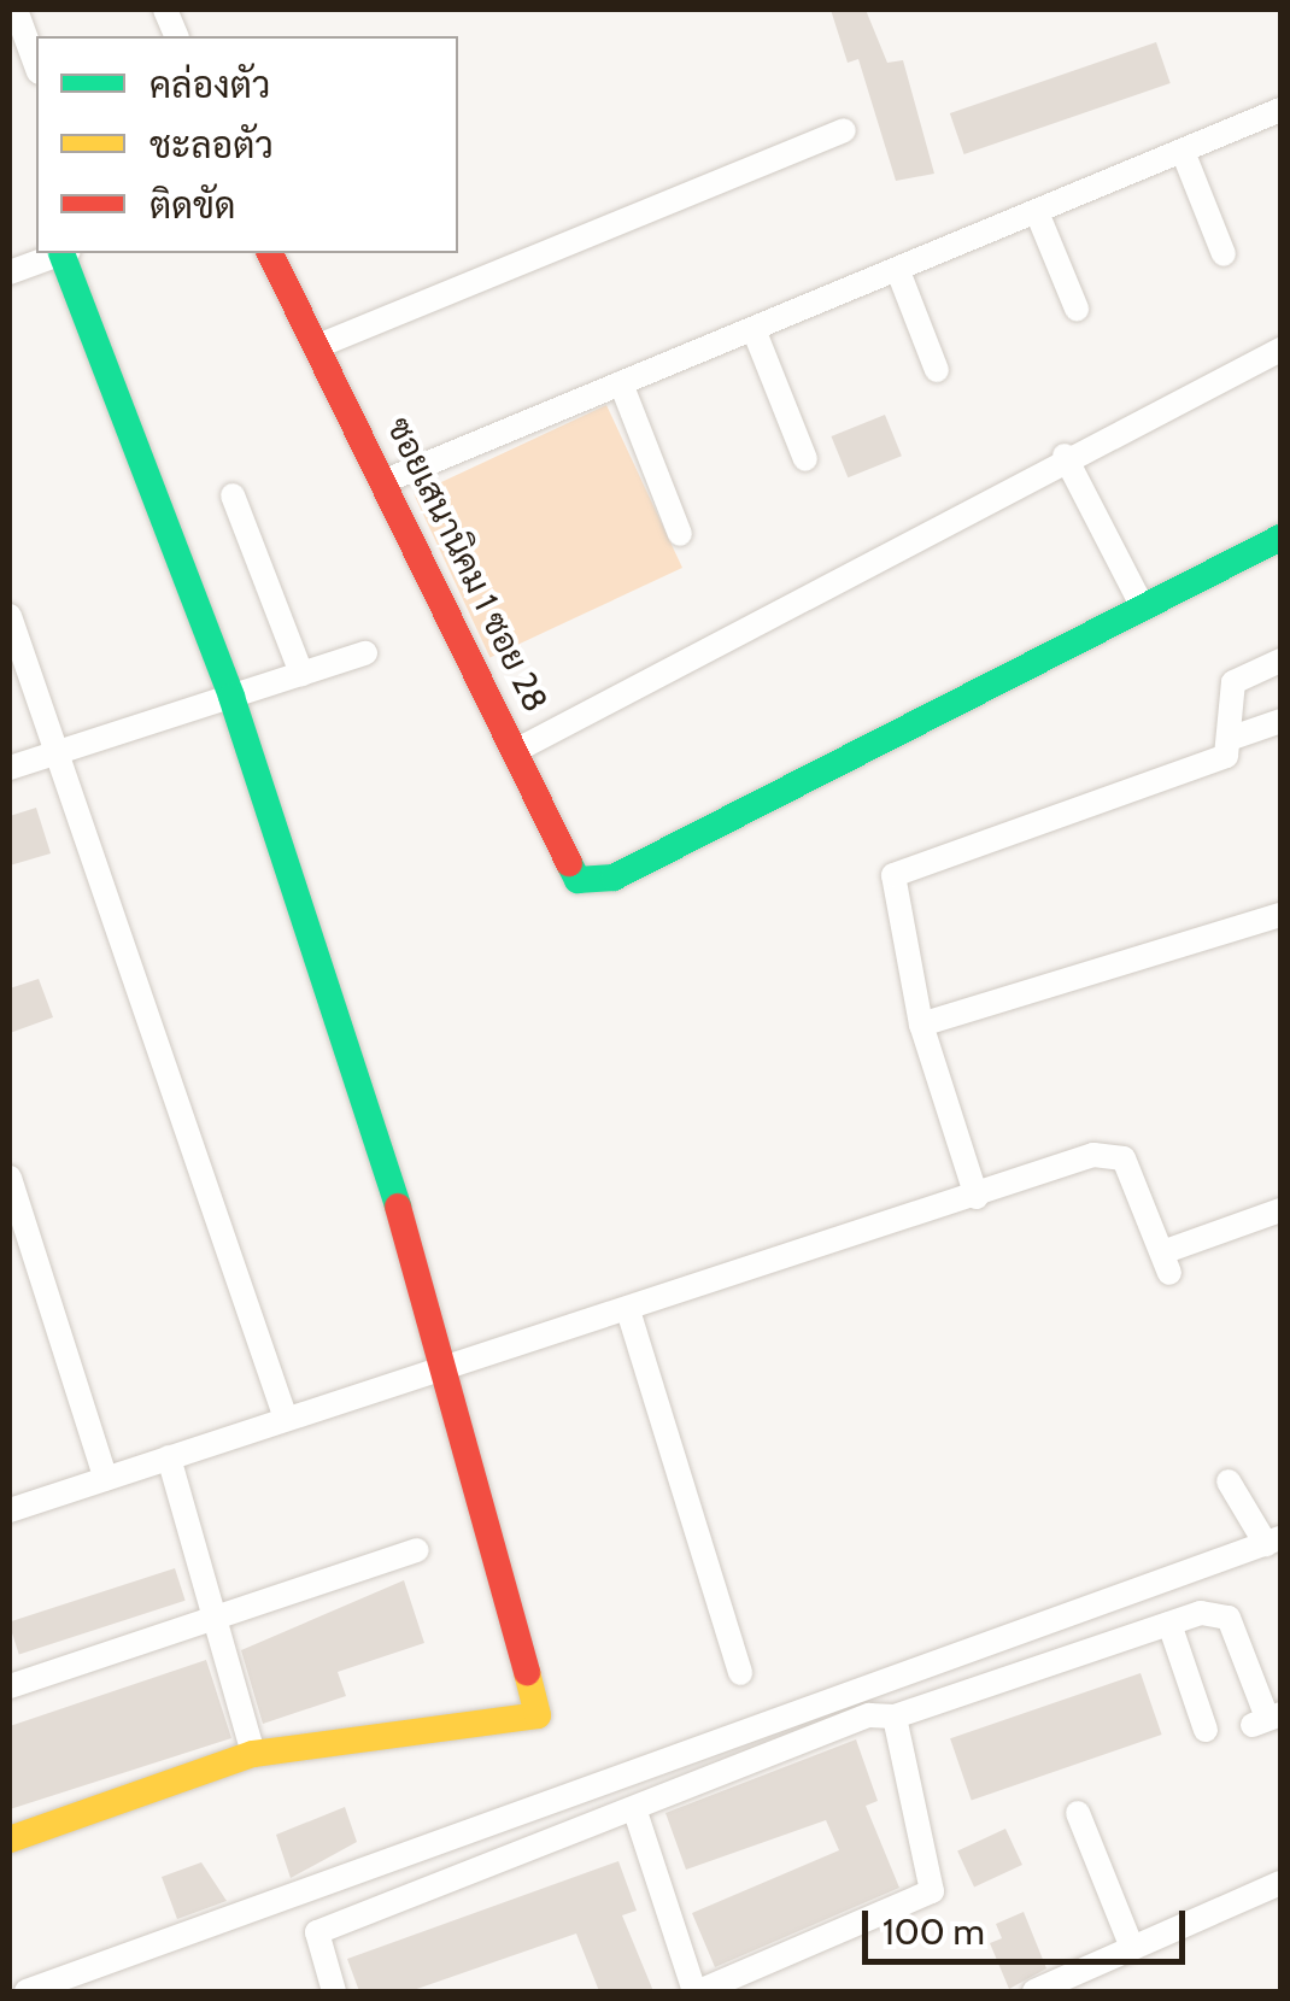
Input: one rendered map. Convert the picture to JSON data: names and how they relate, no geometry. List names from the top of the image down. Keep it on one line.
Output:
{"streets":{"street":["ซอยเสนานิคม 1 ซอย 28"]},"legend":["คล่องตัว","ชะลอตัว","ติดขัด"],"scale_bar":"100 m"}
